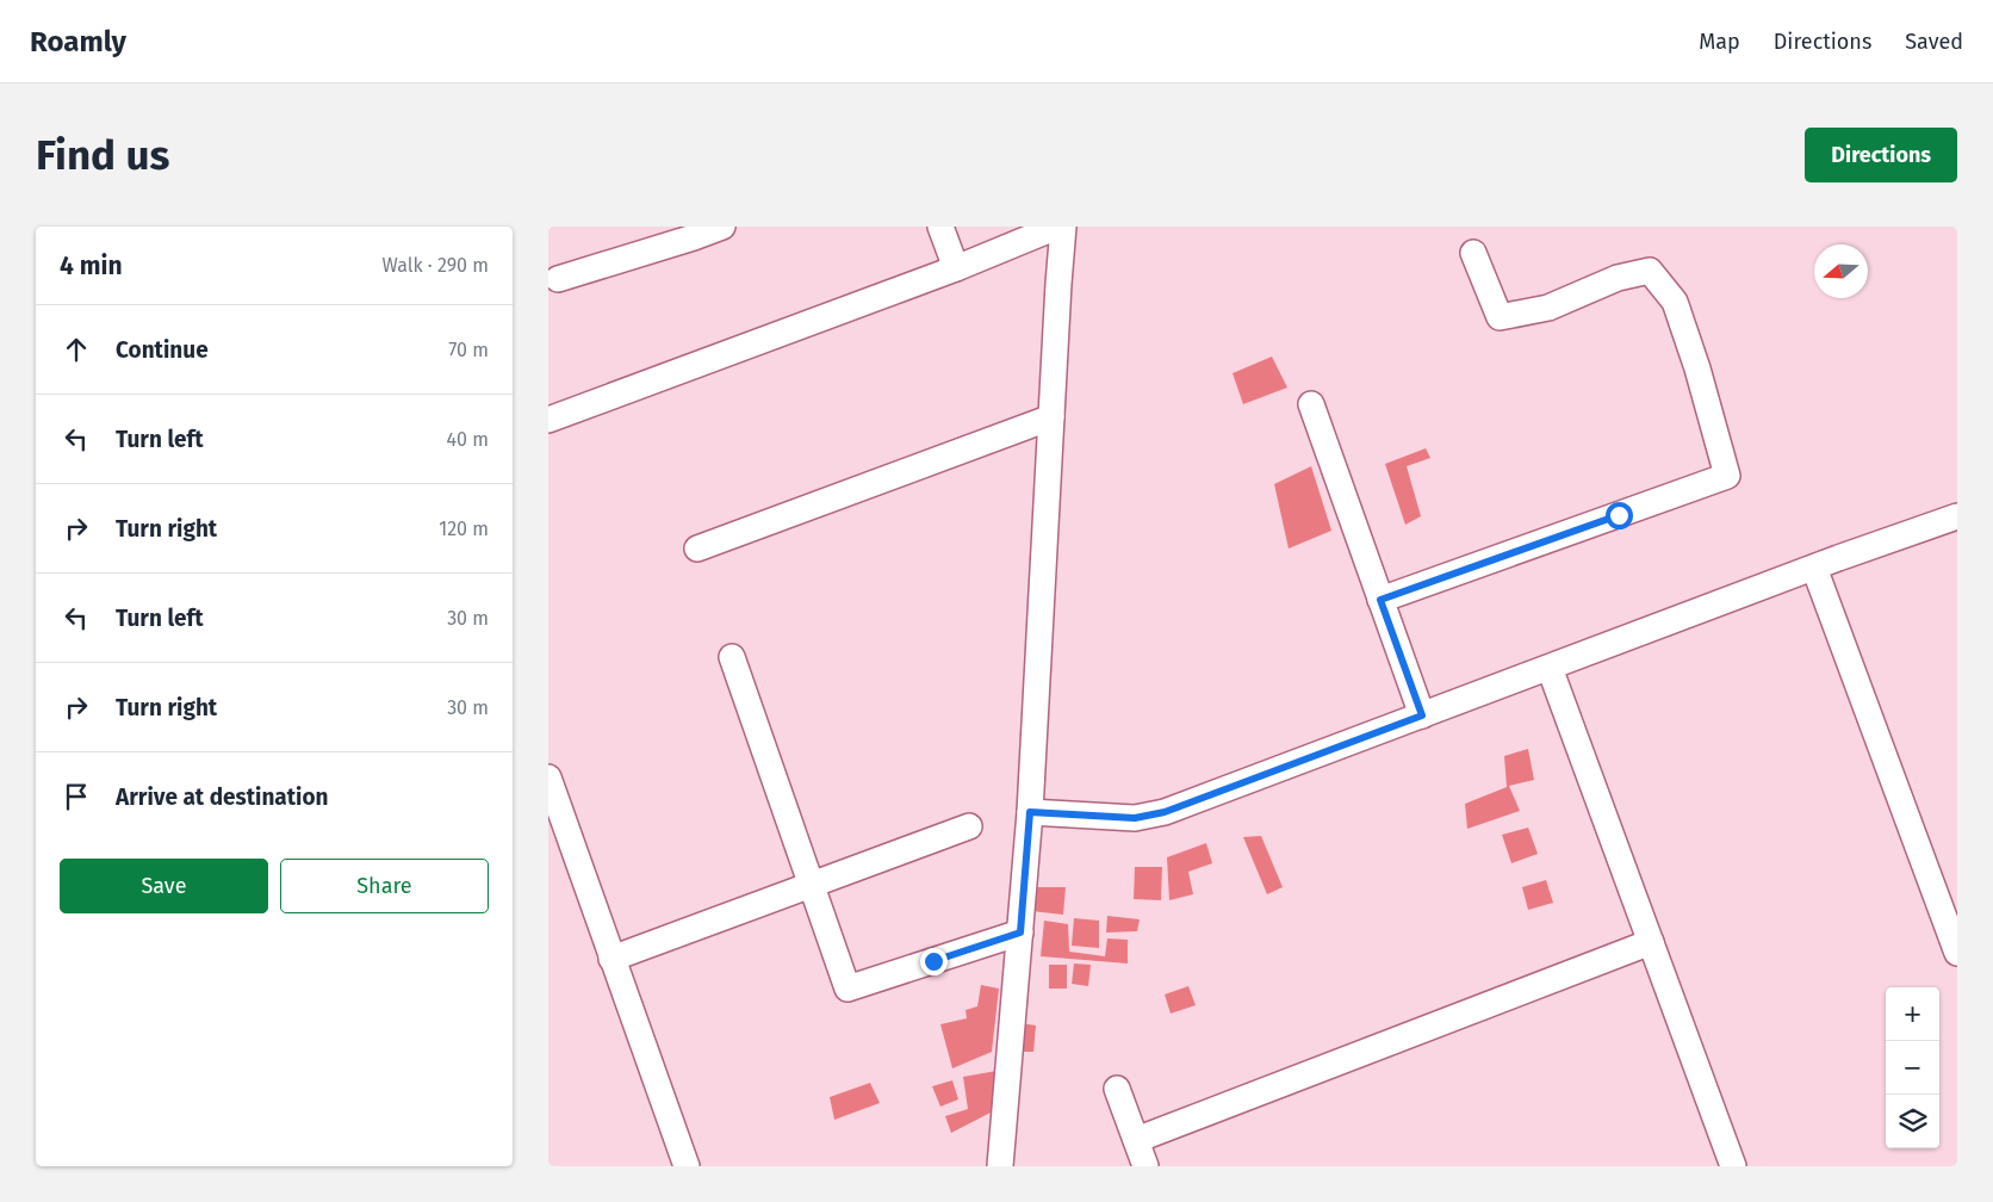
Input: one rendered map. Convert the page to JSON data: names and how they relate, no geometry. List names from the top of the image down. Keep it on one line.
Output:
{"north":"left","page":{"header":"Roamly","nav":["Map","Directions","Saved"],"buttons":["Directions",["Save","Share"]],"title":"Find us","heading":["4 min","Walk · 290 m"],"list":[["Continue","70 m"],["Turn left","40 m"],["Turn right","120 m"],["Turn left","30 m"],["Turn right","30 m"],"Arrive at destination"],"map_buttons":["+","−"]}}
